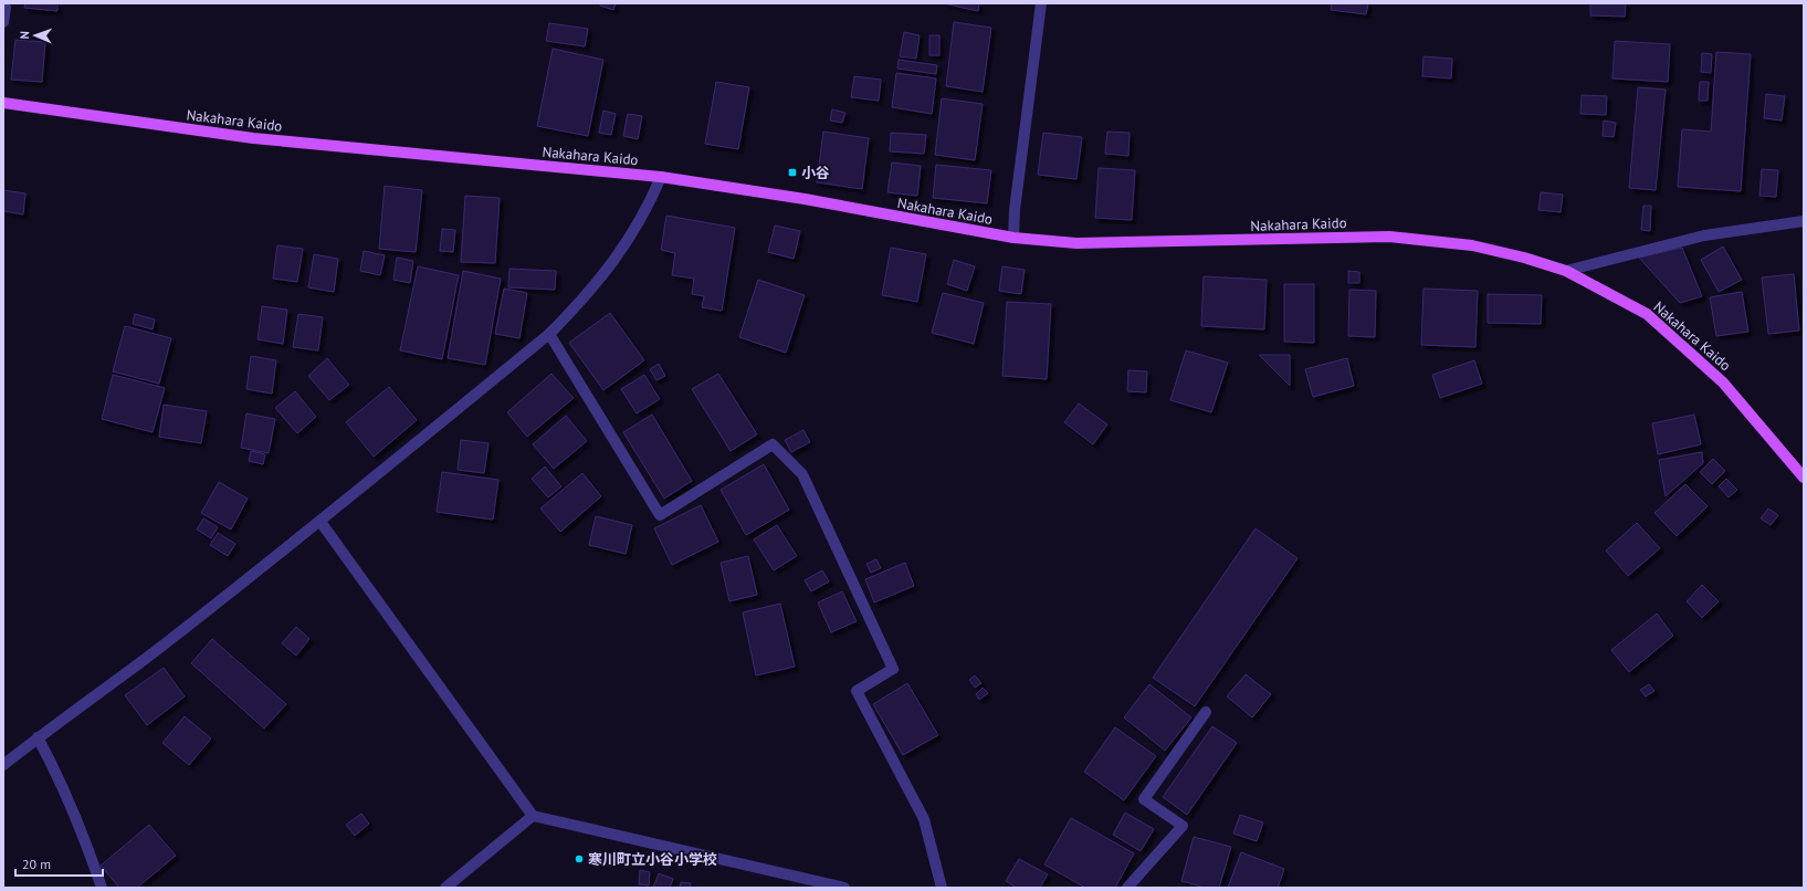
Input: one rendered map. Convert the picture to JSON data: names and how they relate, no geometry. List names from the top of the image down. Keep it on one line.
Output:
{"streets":{"main road":["Nakahara Kaido"]},"places":{"transit":["小谷"],"other":["寒川町立小谷小学校"]},"scale_bar":"20 m","north":"left"}
